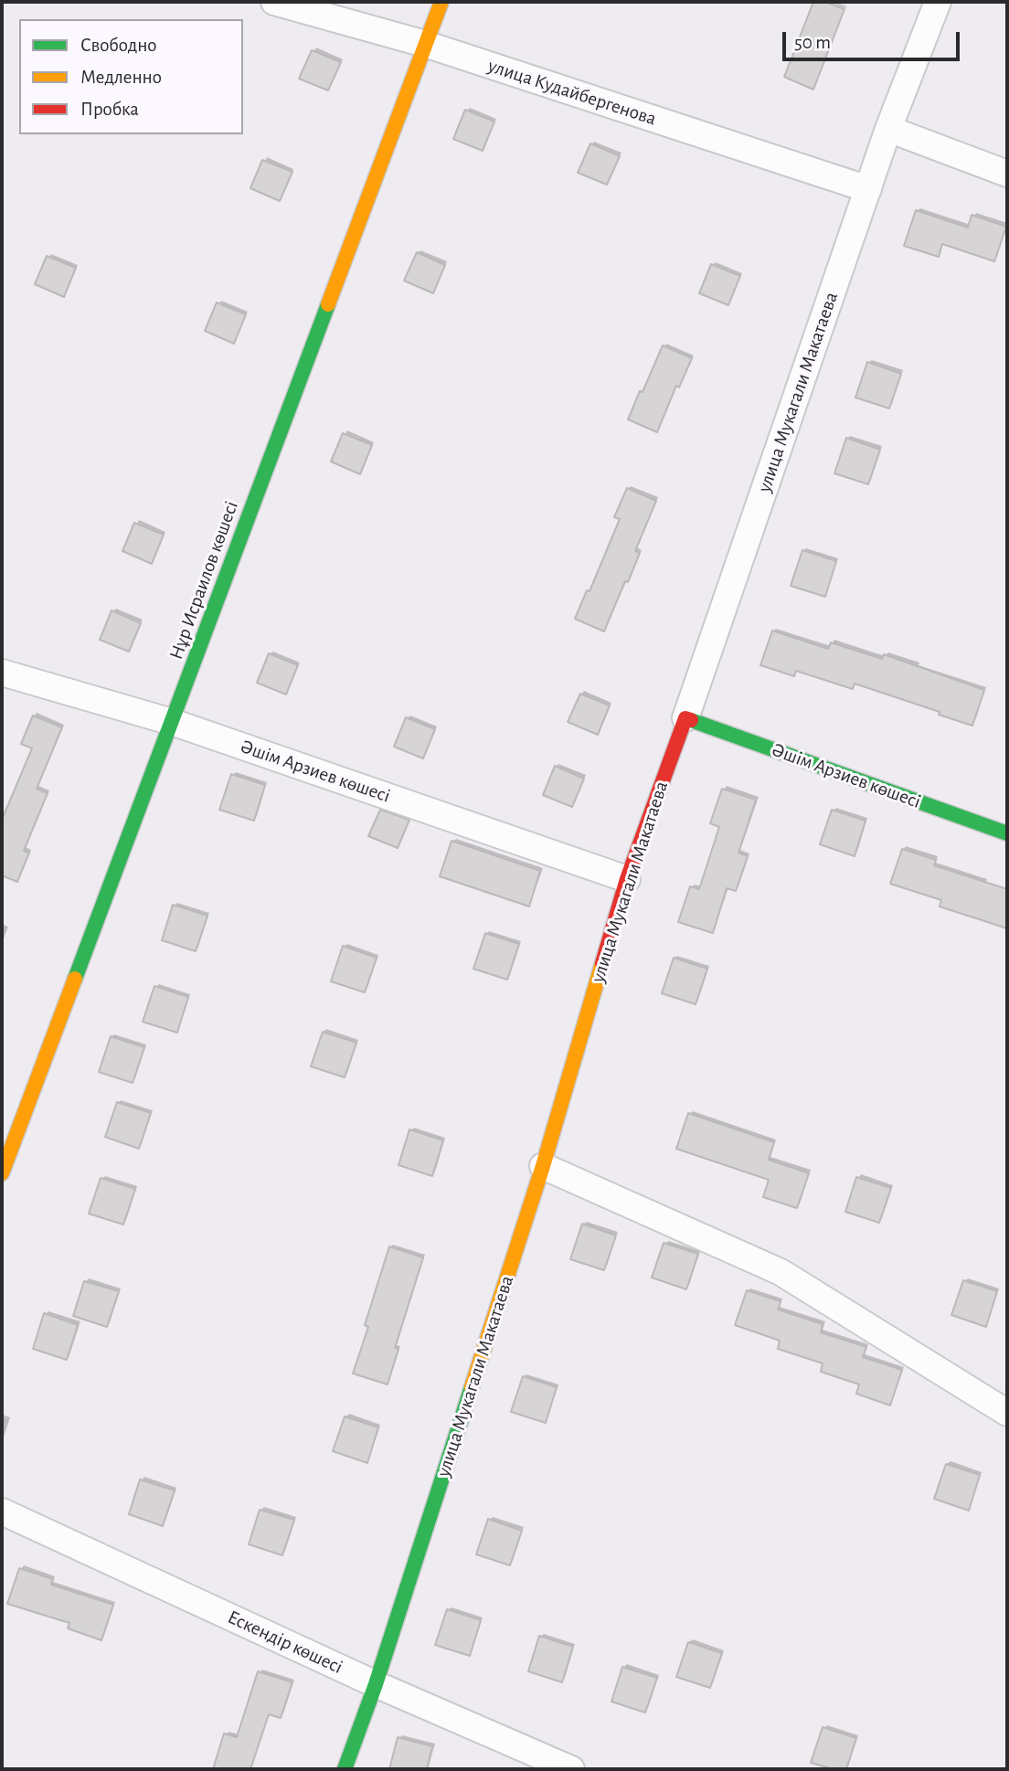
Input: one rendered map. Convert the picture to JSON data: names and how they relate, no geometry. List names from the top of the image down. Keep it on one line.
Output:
{"streets":{"street":["улица Кудайбергенова","улица Мукагали Макатаева","Нұр Исраилов көшесі","Әшім Арзиев көшесі","Ескендір көшесі"]},"crossings":[["улица Кудайбергенова","улица Мукагали Макатаева"],["улица Кудайбергенова","Нұр Исраилов көшесі"],["улица Мукагали Макатаева","Әшім Арзиев көшесі"],["улица Мукагали Макатаева","Ескендір көшесі"],["Нұр Исраилов көшесі","Әшім Арзиев көшесі"]],"legend":["Свободно","Медленно","Пробка"],"scale_bar":"50 m"}
